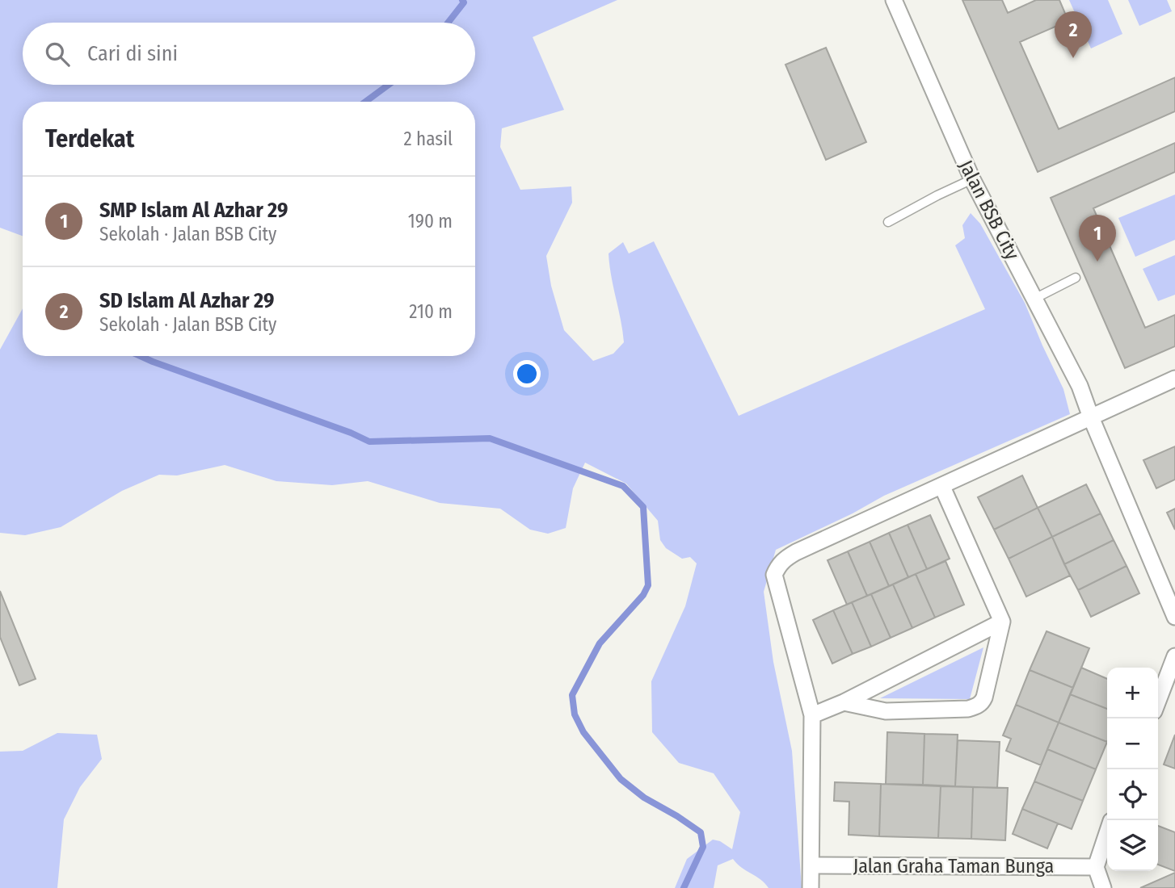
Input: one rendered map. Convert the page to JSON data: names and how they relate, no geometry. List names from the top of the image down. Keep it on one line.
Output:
{"streets":{"street":["Jalan BSB City","Jalan Graha Taman Bunga"]},"page":{"pins":["2","1"],"search":"Cari di sini","heading":["Terdekat","2 hasil"],"list":[{"mark":"1","name":"SMP Islam Al Azhar 29","note":"Sekolah · Jalan BSB City","value":"190 m"},{"mark":"2","name":"SD Islam Al Azhar 29","note":"Sekolah · Jalan BSB City","value":"210 m"}],"map_buttons":["+","−"]}}
